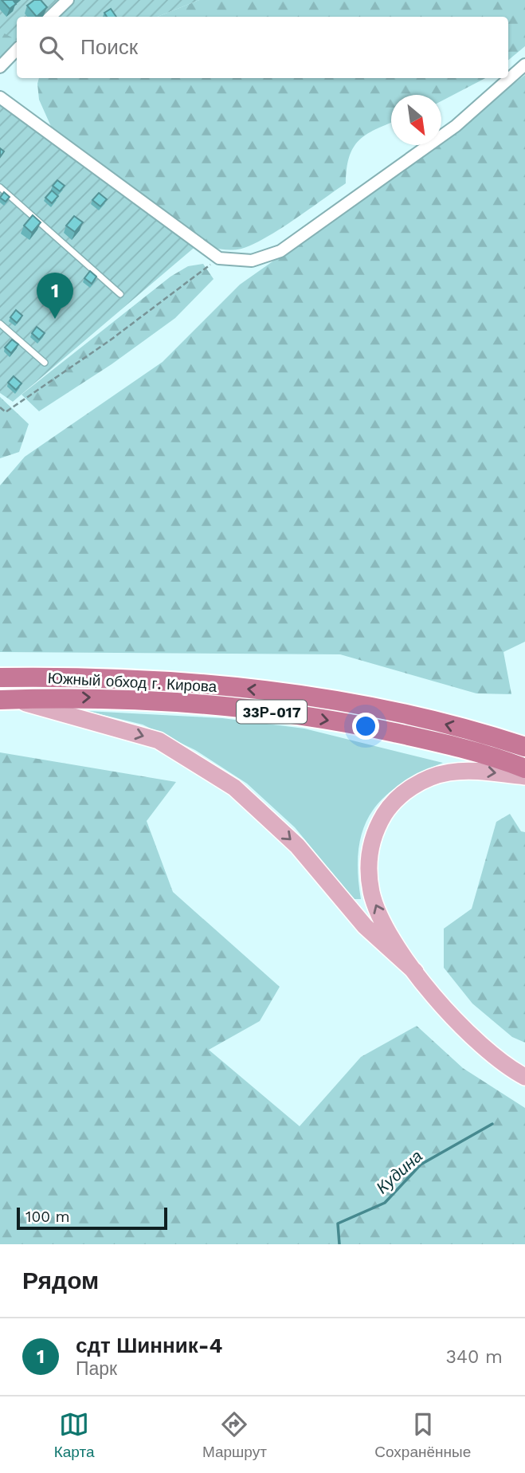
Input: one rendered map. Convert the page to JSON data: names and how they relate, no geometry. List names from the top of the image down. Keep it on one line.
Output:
{"streets":{"highway":["Южный обход г. Кирова","33Р-017"]},"water":["Кудина"],"scale_bar":"100 m","north":"bottom right","page":{"search":"Поиск","pins":"1","scale":"100 m","heading":"Рядом","list":[{"mark":"1","name":"сдт Шинник-4","note":"Парк","value":"340 m"}],"nav":["Карта","Маршрут","Сохранённые"]}}
